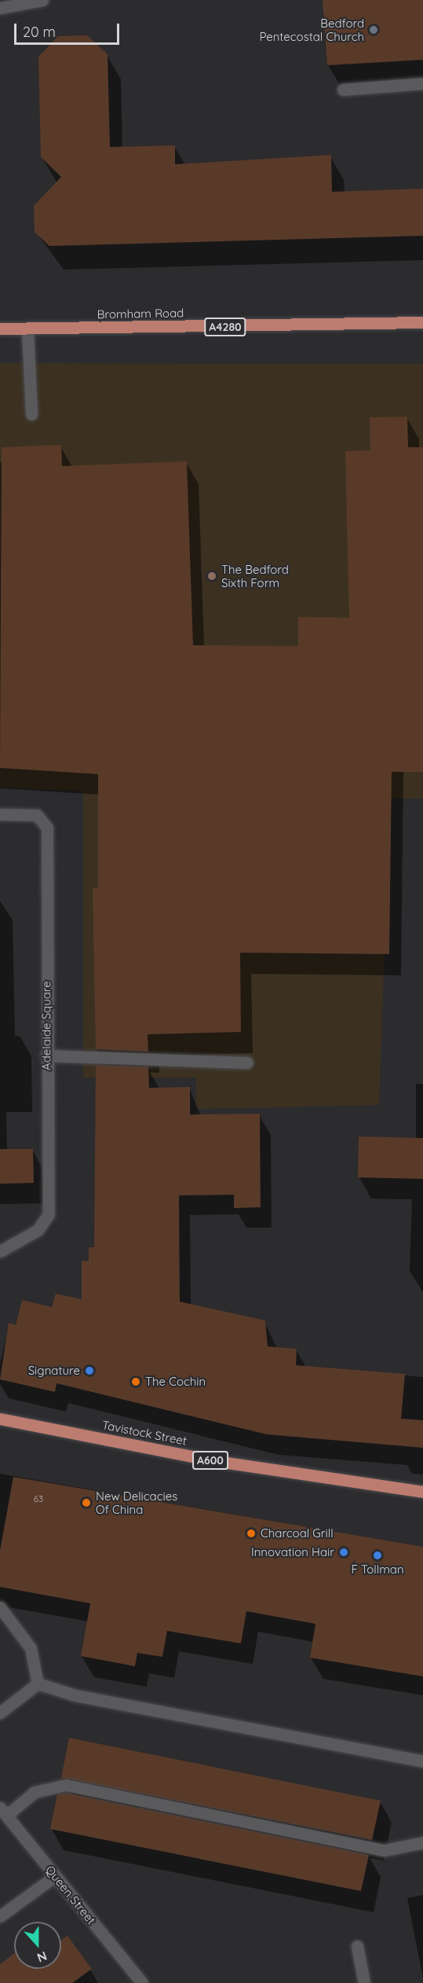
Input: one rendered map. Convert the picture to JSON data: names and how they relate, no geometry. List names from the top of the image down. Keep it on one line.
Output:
{"streets":{"main road":["Bromham Road","A4280","Tavistock Street","A600"],"street":["Adelaide Square","Queen Street"]},"places":["Bedford Pentecostal Church","The Bedford Sixth Form","Signature","The Cochin","New Delicacies Of China","Charcoal Grill","Innovation Hair","F Tollman"],"house_numbers":["63"],"scale_bar":"20 m","north":"bottom"}
